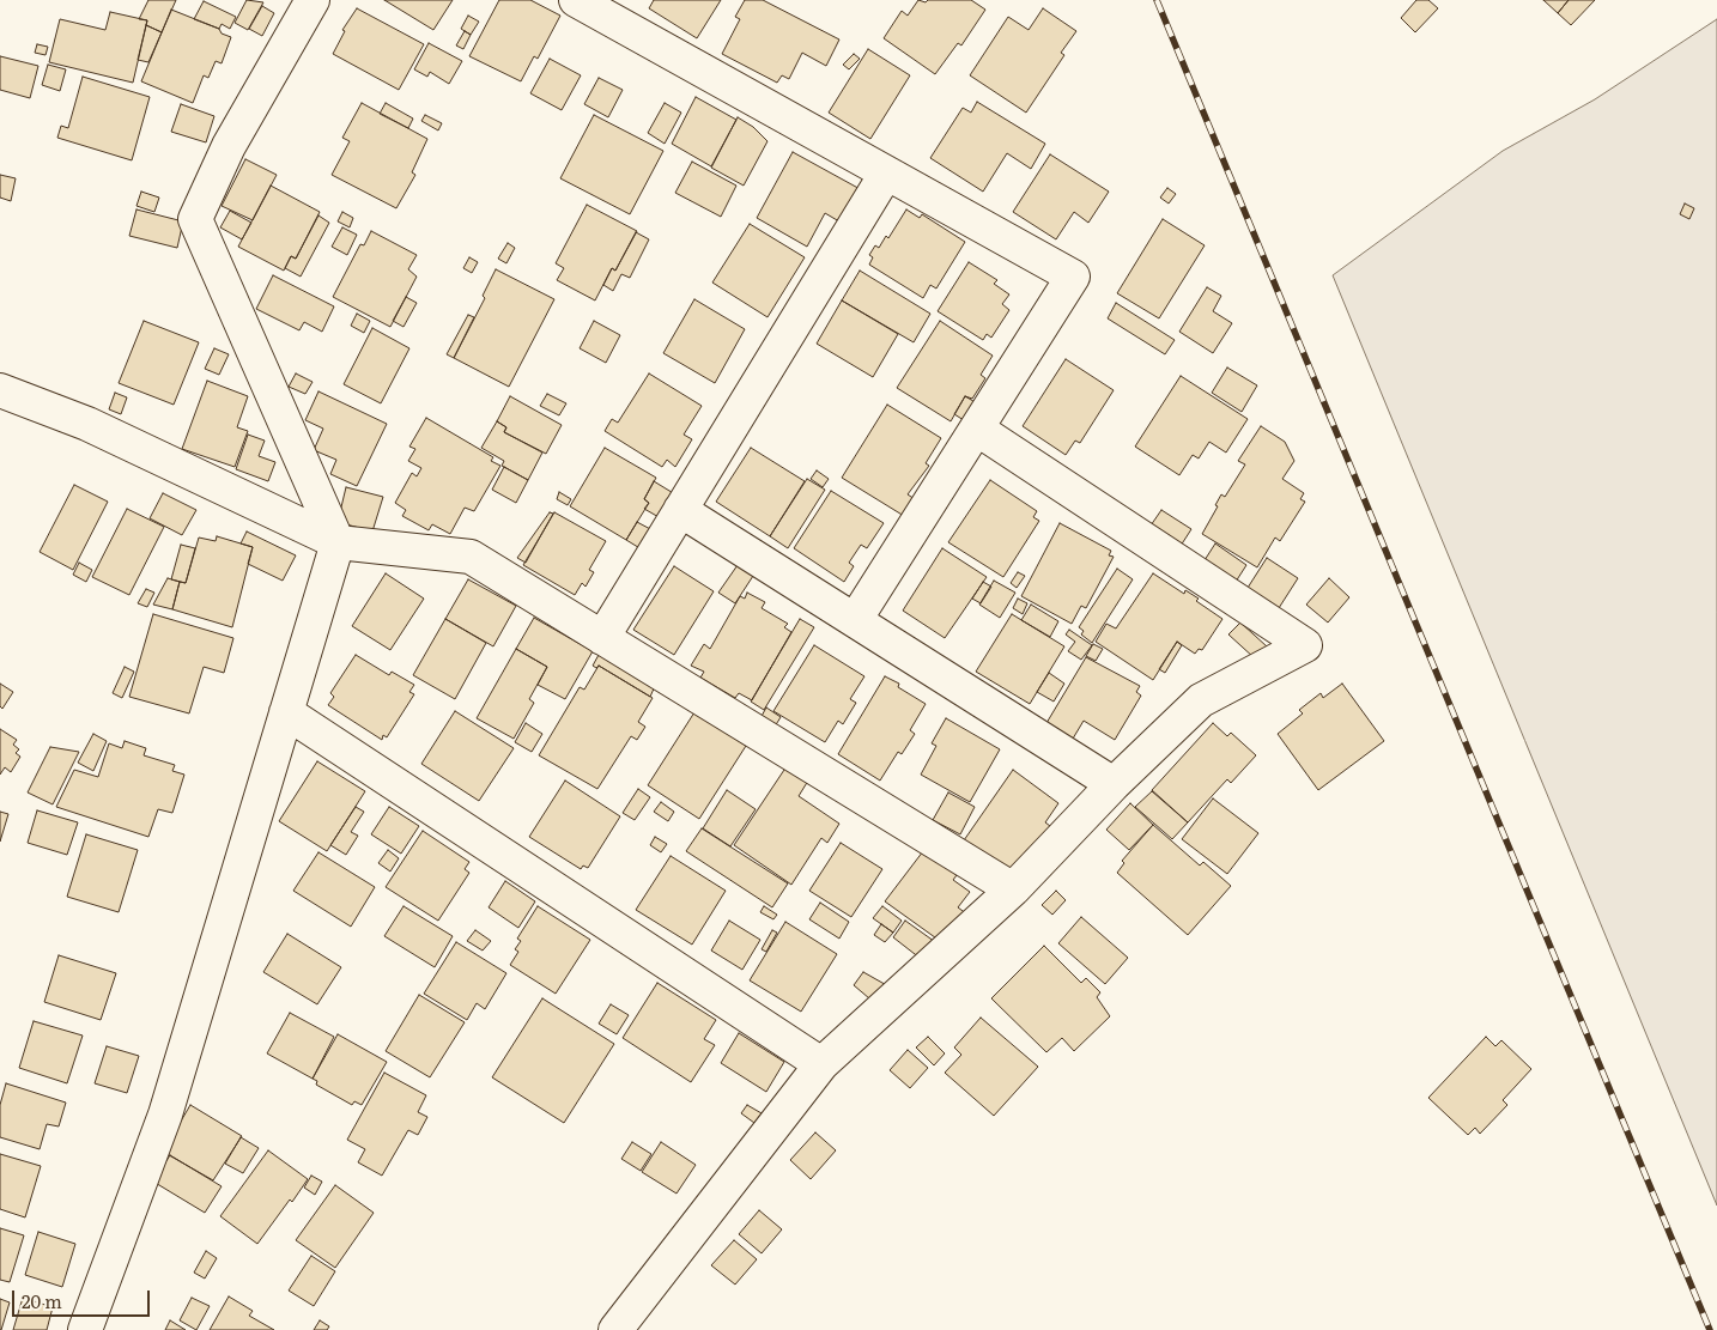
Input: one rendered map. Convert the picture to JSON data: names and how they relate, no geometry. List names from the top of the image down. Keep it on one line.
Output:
{"scale_bar":"20 m"}
